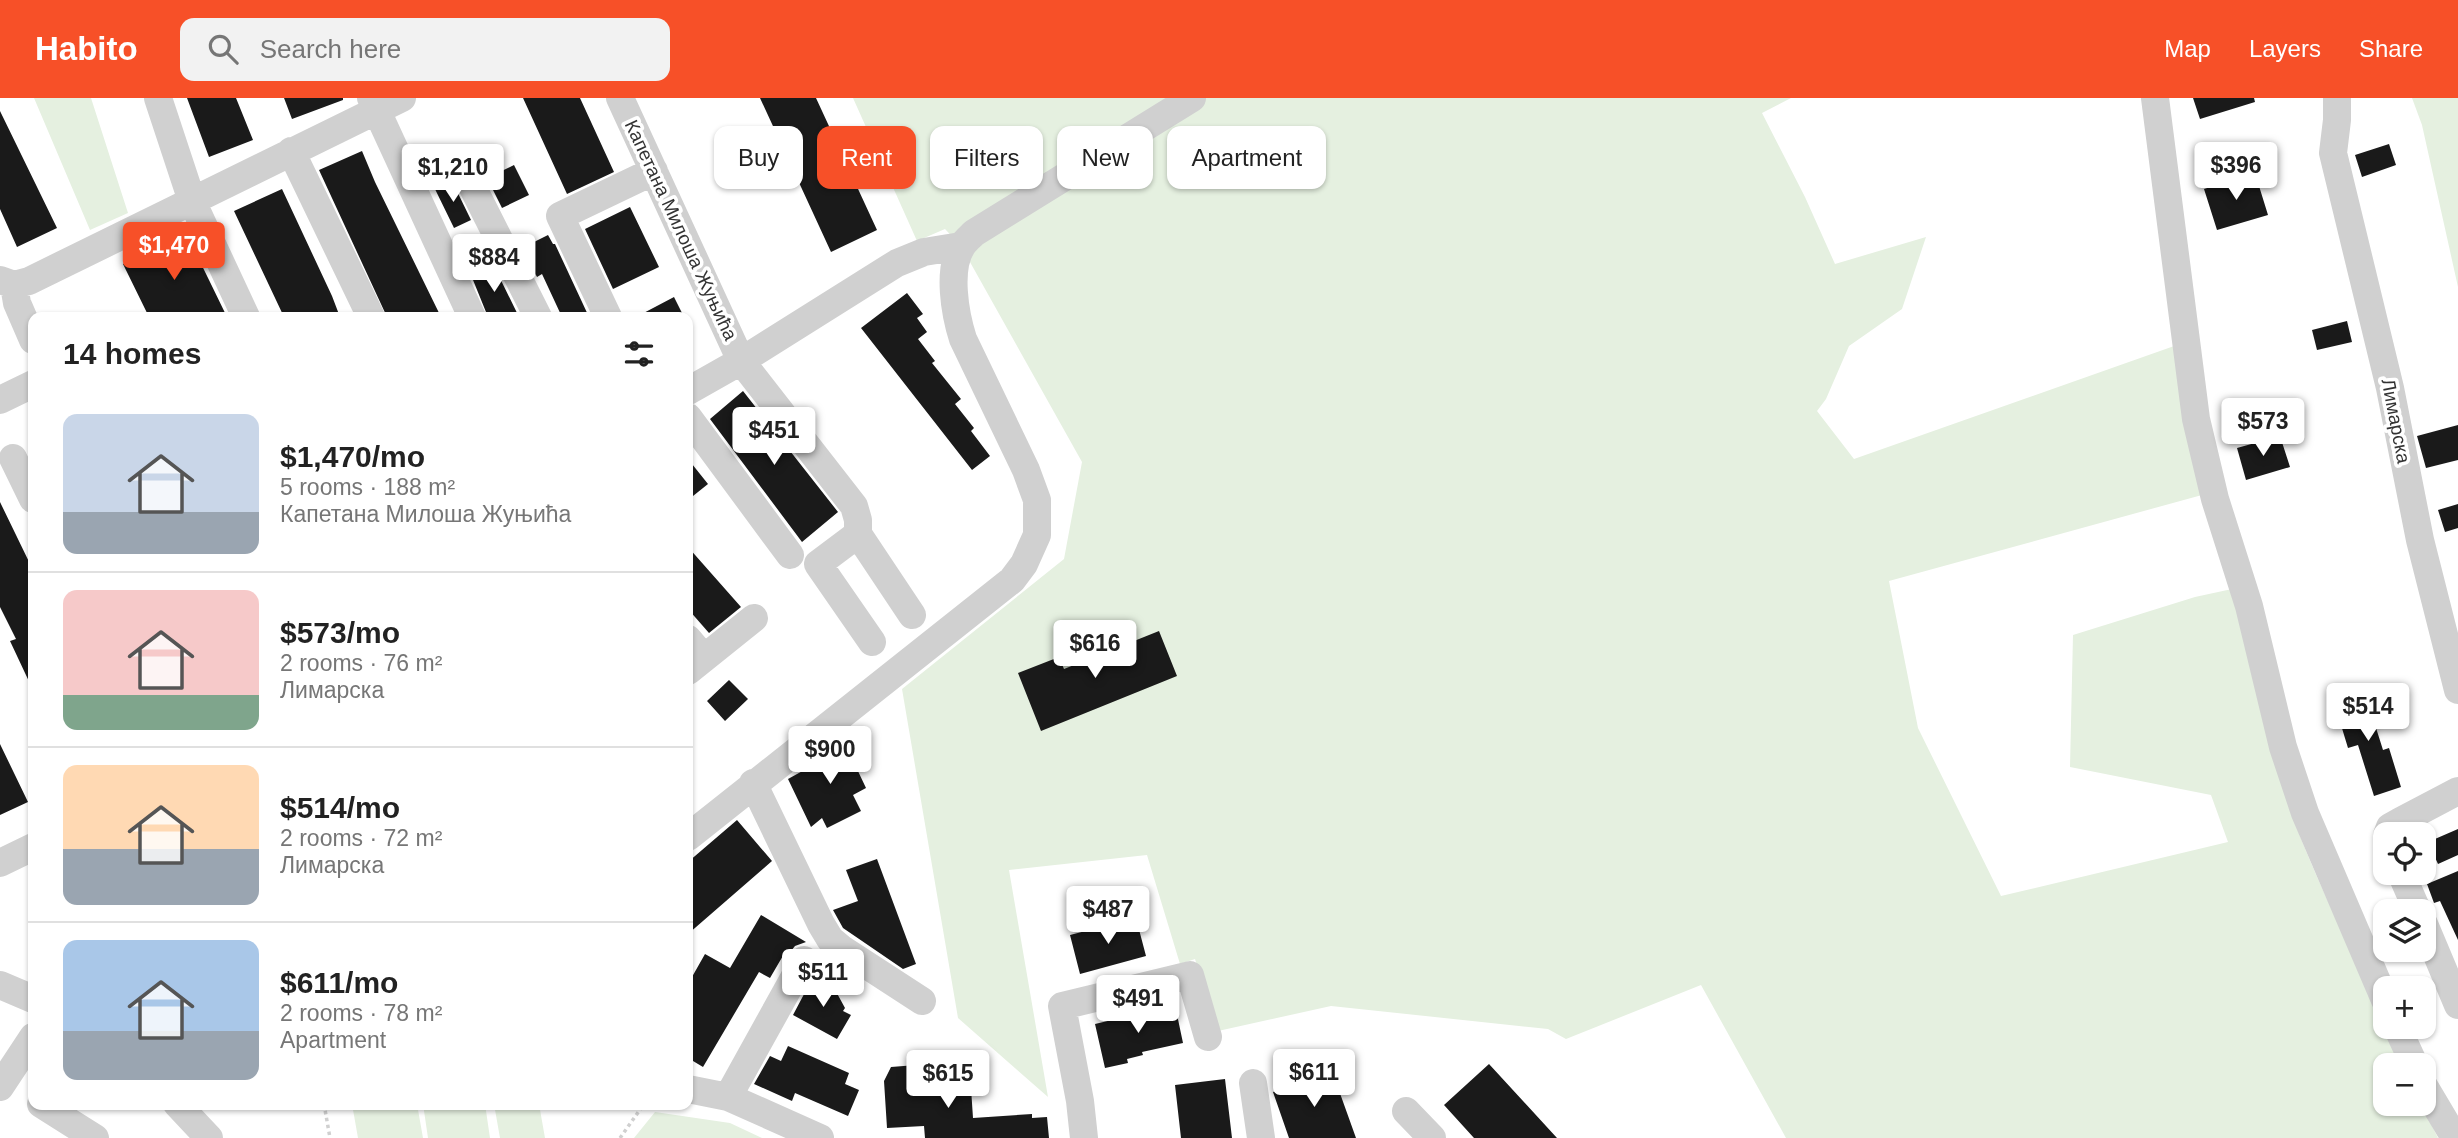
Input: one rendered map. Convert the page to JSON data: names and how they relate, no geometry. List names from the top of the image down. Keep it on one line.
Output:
{"streets":{"street":["Капетана Милоша Жуњића","Лимарска"]},"page":{"header":"Habito","search":"Search here","nav":["Map","Layers","Share"],"chip":["Buy","Rent","Filters","New","Apartment"],"price":["$396","$1,210","$1,470","$884","$573","$451","$616","$514","$900","$487","$511","$491","$611","$615"],"heading":"14 homes","list":[{"name":"$1,470/mo","note":"5 rooms · 188 m² · Капетана Милоша Жуњића"},{"name":"$573/mo","note":"2 rooms · 76 m² · Лимарска"},{"name":"$514/mo","note":"2 rooms · 72 m² · Лимарска"},{"name":"$611/mo","note":"2 rooms · 78 m² · Apartment"}],"map_buttons":["+","−"]}}
